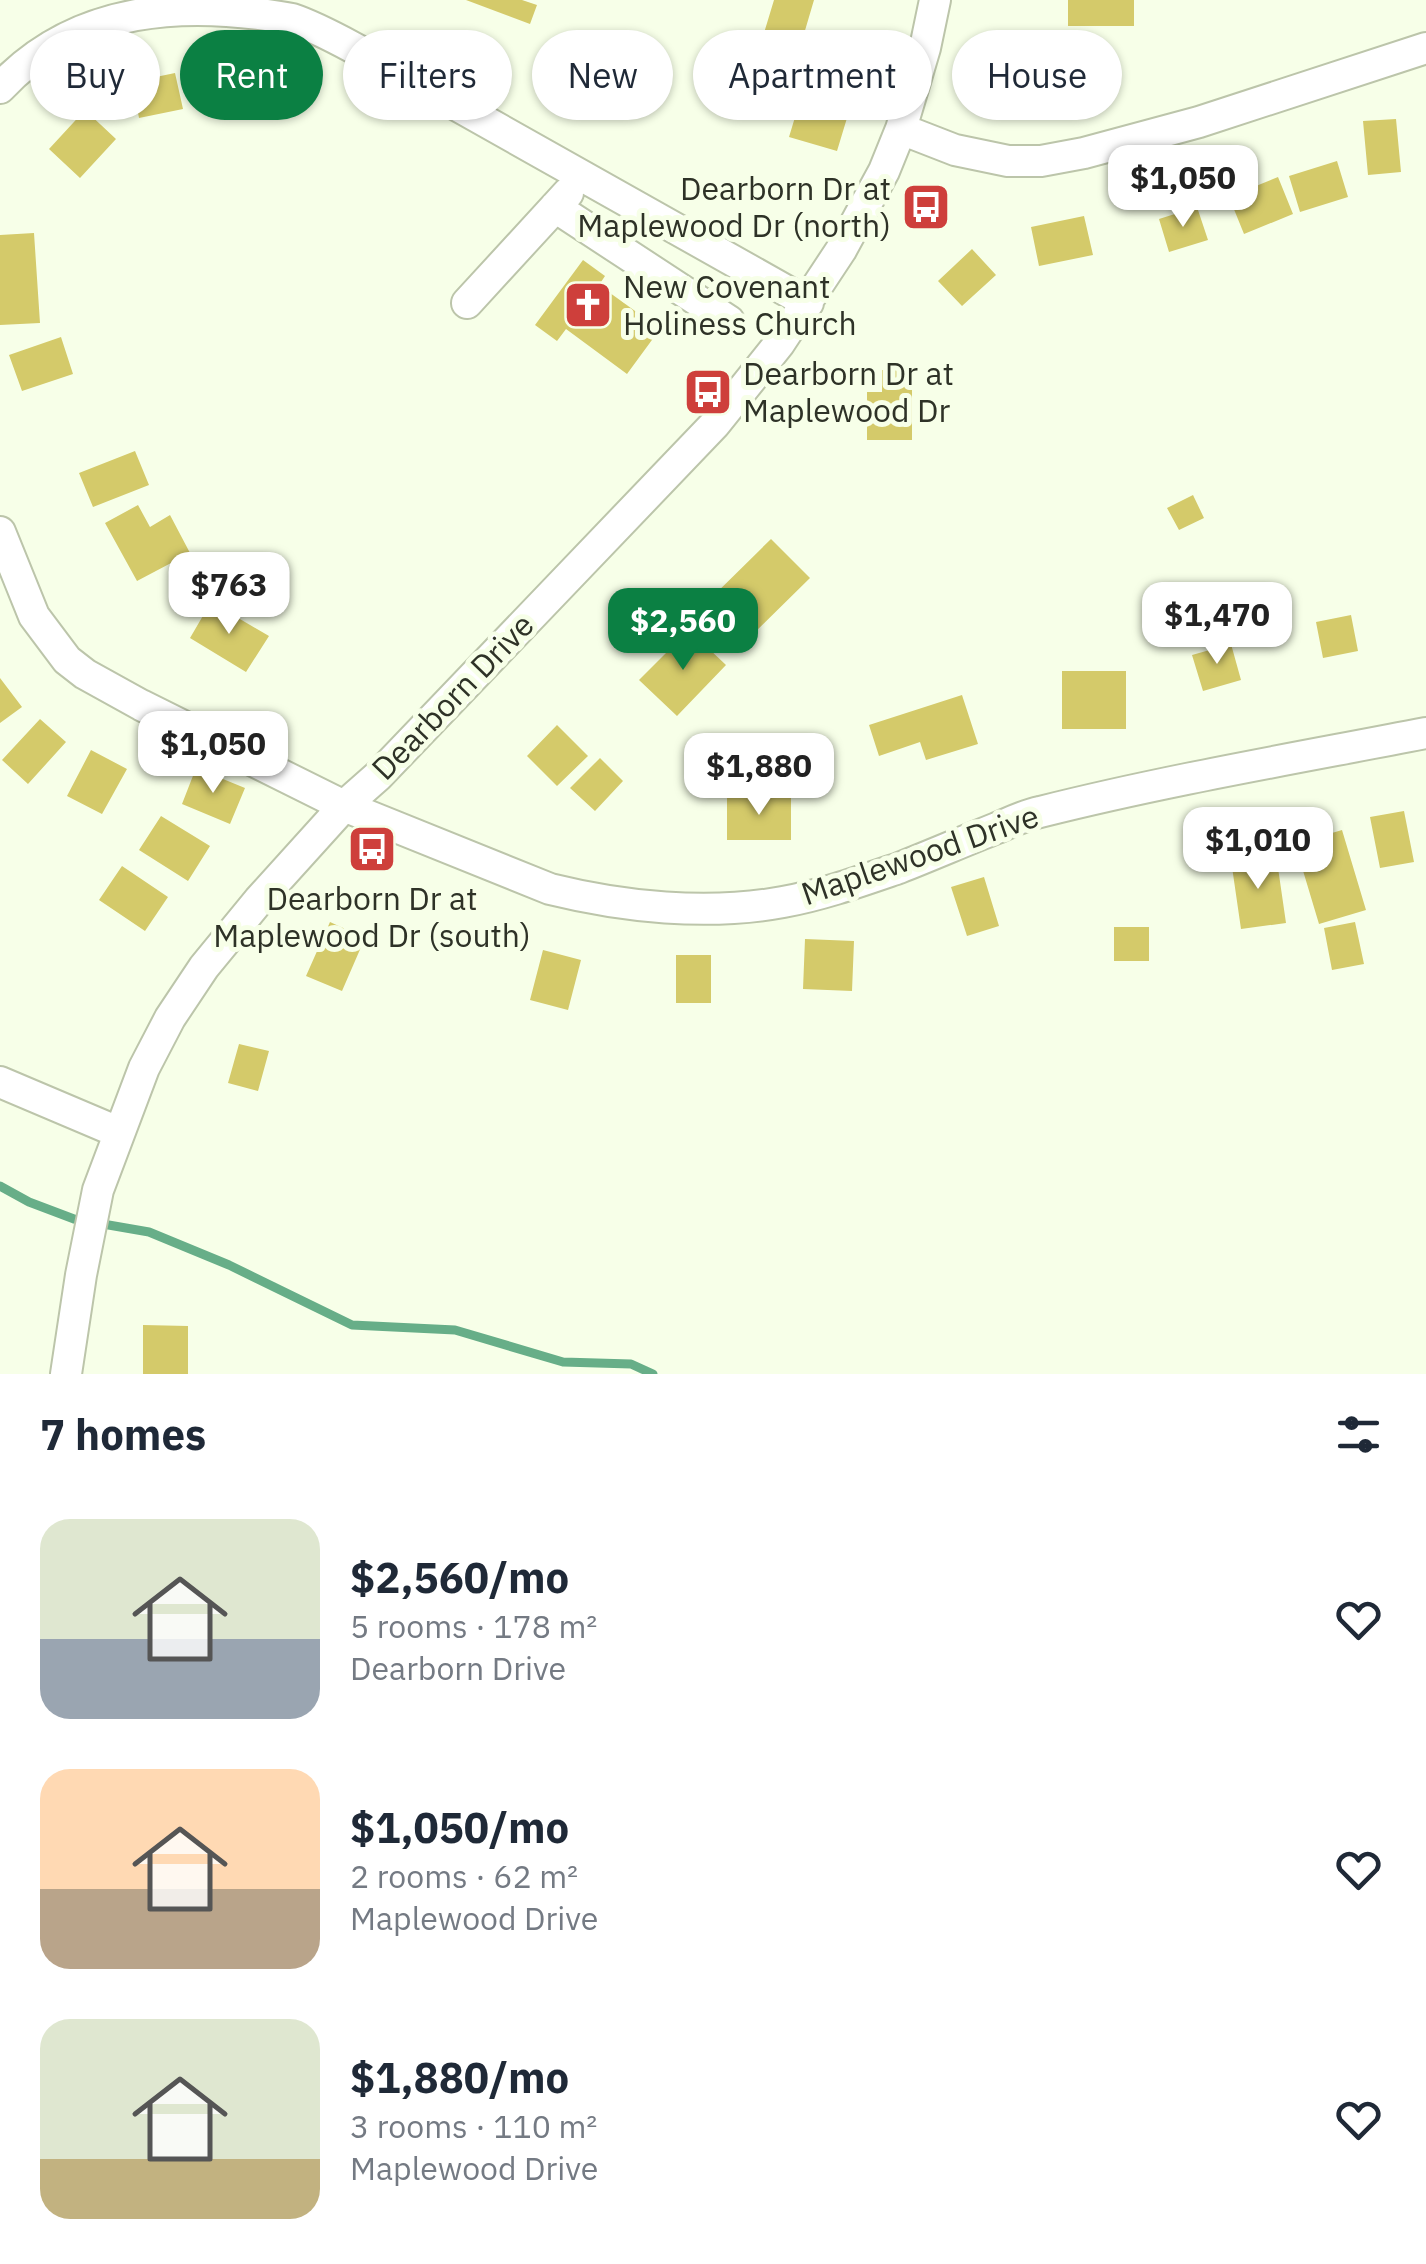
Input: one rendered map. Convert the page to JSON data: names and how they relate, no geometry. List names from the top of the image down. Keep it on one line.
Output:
{"streets":{"street":["Dearborn Drive","Maplewood Drive"]},"crossings":[["Dearborn Drive","Maplewood Drive"]],"places":{"bus stop":["Dearborn Dr at Maplewood Dr (north)","Dearborn Dr at Maplewood Dr","Dearborn Dr at Maplewood Dr (south)"],"church":["New Covenant Holiness Church"]},"page":{"chip":["Buy","Rent","Filters","New","Apartment","House"],"price":["$1,050","$763","$1,470","$2,560","$1,050","$1,880","$1,010"],"heading":"7 homes","list":[{"name":"$2,560/mo","note":"5 rooms · 178 m² · Dearborn Drive"},{"name":"$1,050/mo","note":"2 rooms · 62 m² · Maplewood Drive"},{"name":"$1,880/mo","note":"3 rooms · 110 m² · Maplewood Drive"}]}}
